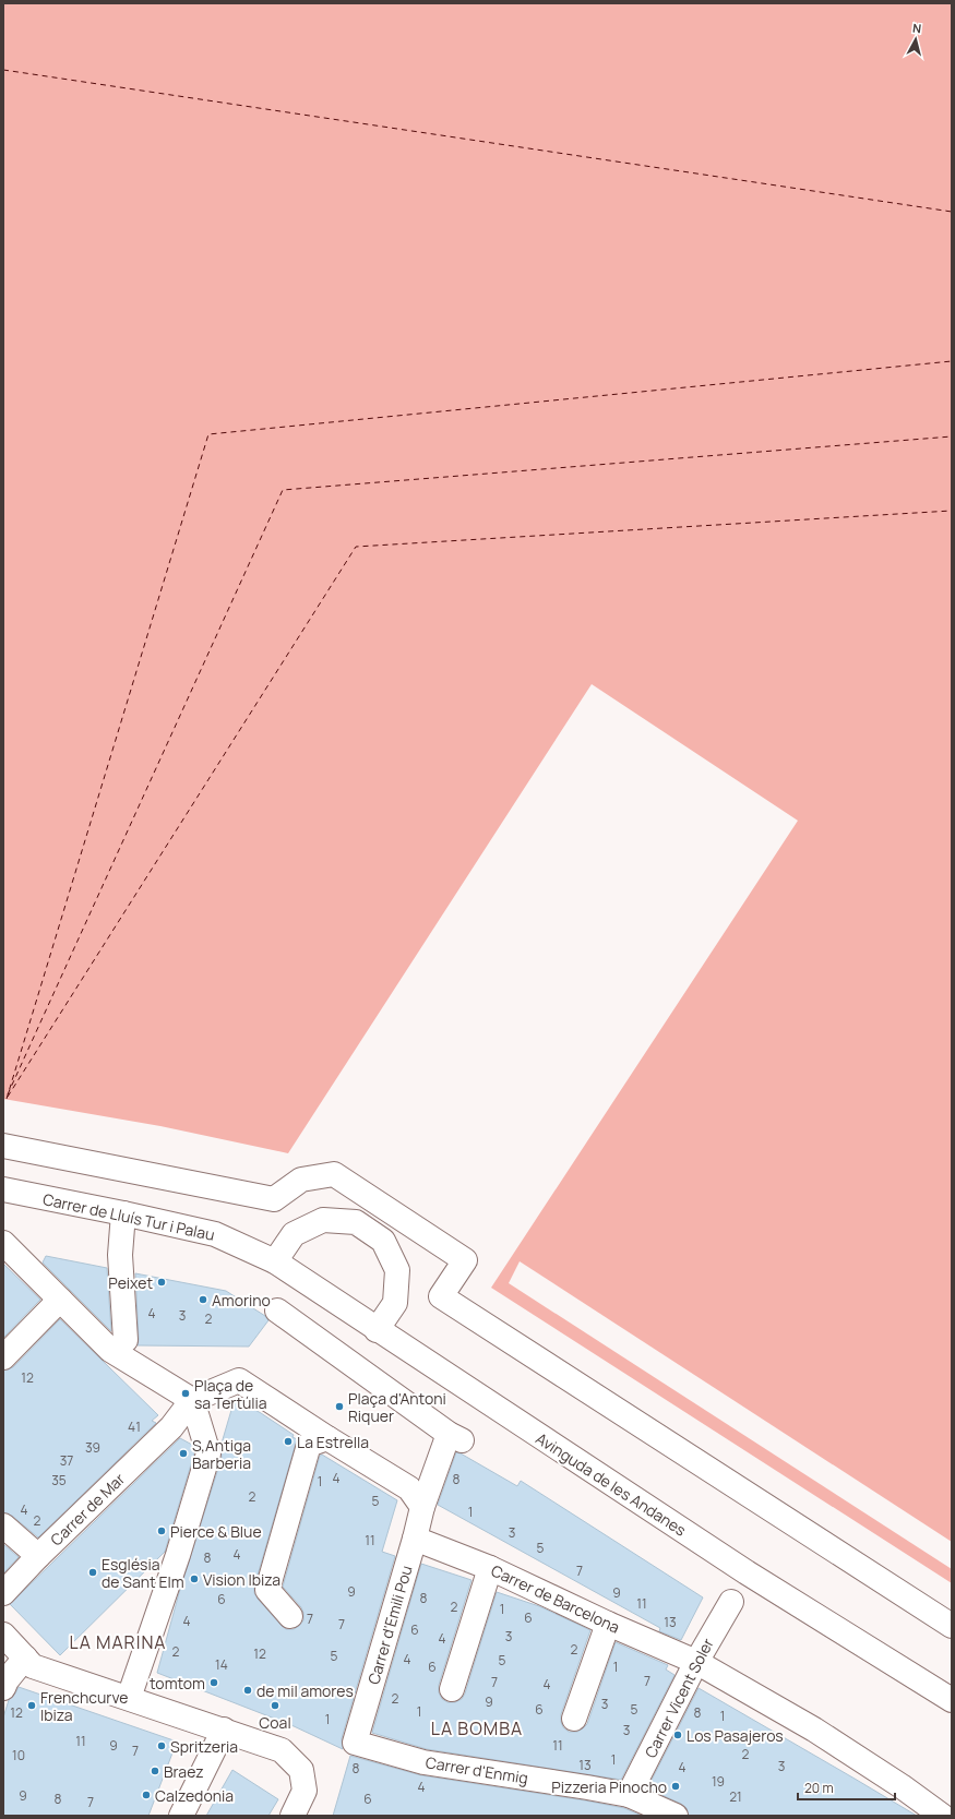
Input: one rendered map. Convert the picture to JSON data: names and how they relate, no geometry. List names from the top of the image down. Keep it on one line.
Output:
{"streets":{"street":["Carrer de Lluís Tur i Palau","Avinguda de les Andanes","Carrer de Mar","Carrer de Barcelona","Carrer d'Emili Pou","Carrer Vicent Soler","Carrer d'Enmig"]},"crossings":[["Carrer de Lluís Tur i Palau","Avinguda de les Andanes"],["Carrer de Barcelona","Carrer d'Emili Pou"],["Carrer de Barcelona","Carrer Vicent Soler"],["Carrer d'Emili Pou","Carrer d'Enmig"],["Carrer Vicent Soler","Carrer d'Enmig"]],"districts":["LA MARINA","LA BOMBA"],"places":["Peixet","Amorino","Plaça de sa Tertúlia","Plaça d'Antoni Riquer","La Estrella","S,Antiga Barberia","Pierce & Blue","Església de Sant Elm","Vision Ibiza","tomtom","de mil amores","Frenchcurve Ibiza","Coal","Los Pasajeros","Spritzeria","Braez","Pizzeria Pinocho","Calzedonia"],"house_numbers":["4","3","2","12","41","39","37","4","8","35","1","2","5","4","1","2","3","11","5","4","8","7","9","9","8","6","11","2","1","6","7","4","13","7","6","3","4","2","2","12","5","4","5","14","6","1","7","7","4","2","9","3","6","5","1","12","8","1","1","3","11","9","11","7","2","10","1","13","3","4","8","19","4","9","21","8","6","7"],"scale_bar":"20 m","north":"top"}
